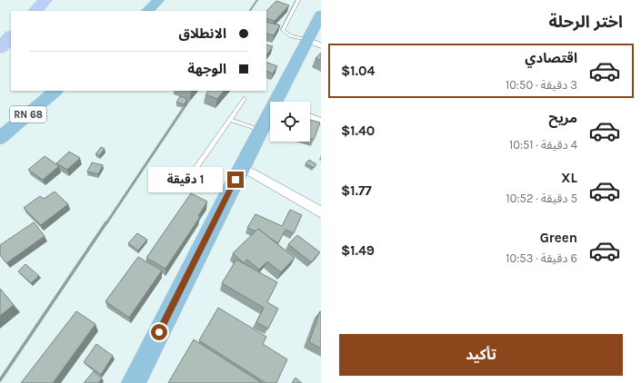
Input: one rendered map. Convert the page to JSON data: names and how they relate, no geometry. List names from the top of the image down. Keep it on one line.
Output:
{"streets":{"main road":["RN 68"]},"page":{"heading":"اختر الرحلة","banner":["الانطلاق","الوجهة"],"list":[{"name":"اقتصادي","note":"3 دقيقة · 10:50","value":"$1.04"},{"name":"مريح","note":"4 دقيقة · 10:51","value":"$1.40"},{"name":"XL","note":"5 دقيقة · 10:52","value":"$1.77"},{"name":"Green","note":"6 دقيقة · 10:53","value":"$1.49"}],"bubble":"1 دقيقة","buttons":"تأكيد"}}
